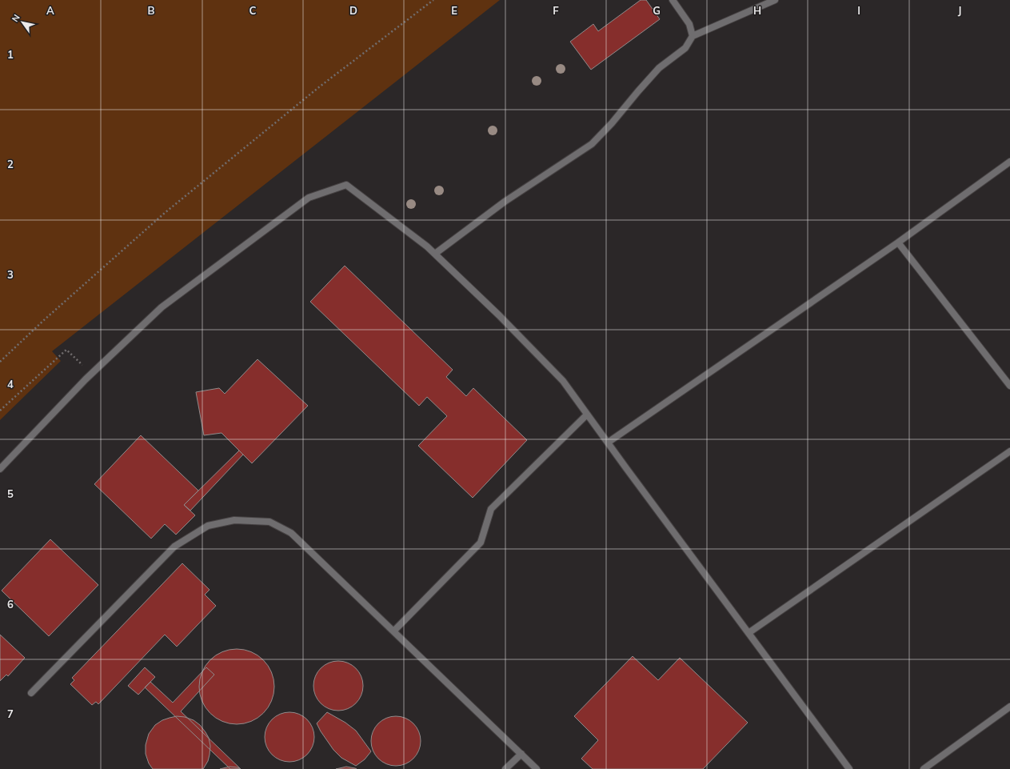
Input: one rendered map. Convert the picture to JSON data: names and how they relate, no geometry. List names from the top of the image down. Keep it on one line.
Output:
{"north":"top left","grid":{"columns":["A","B","C","D","E","F","G","H","I","J"],"rows":["1","2","3","4","5","6","7"]}}
